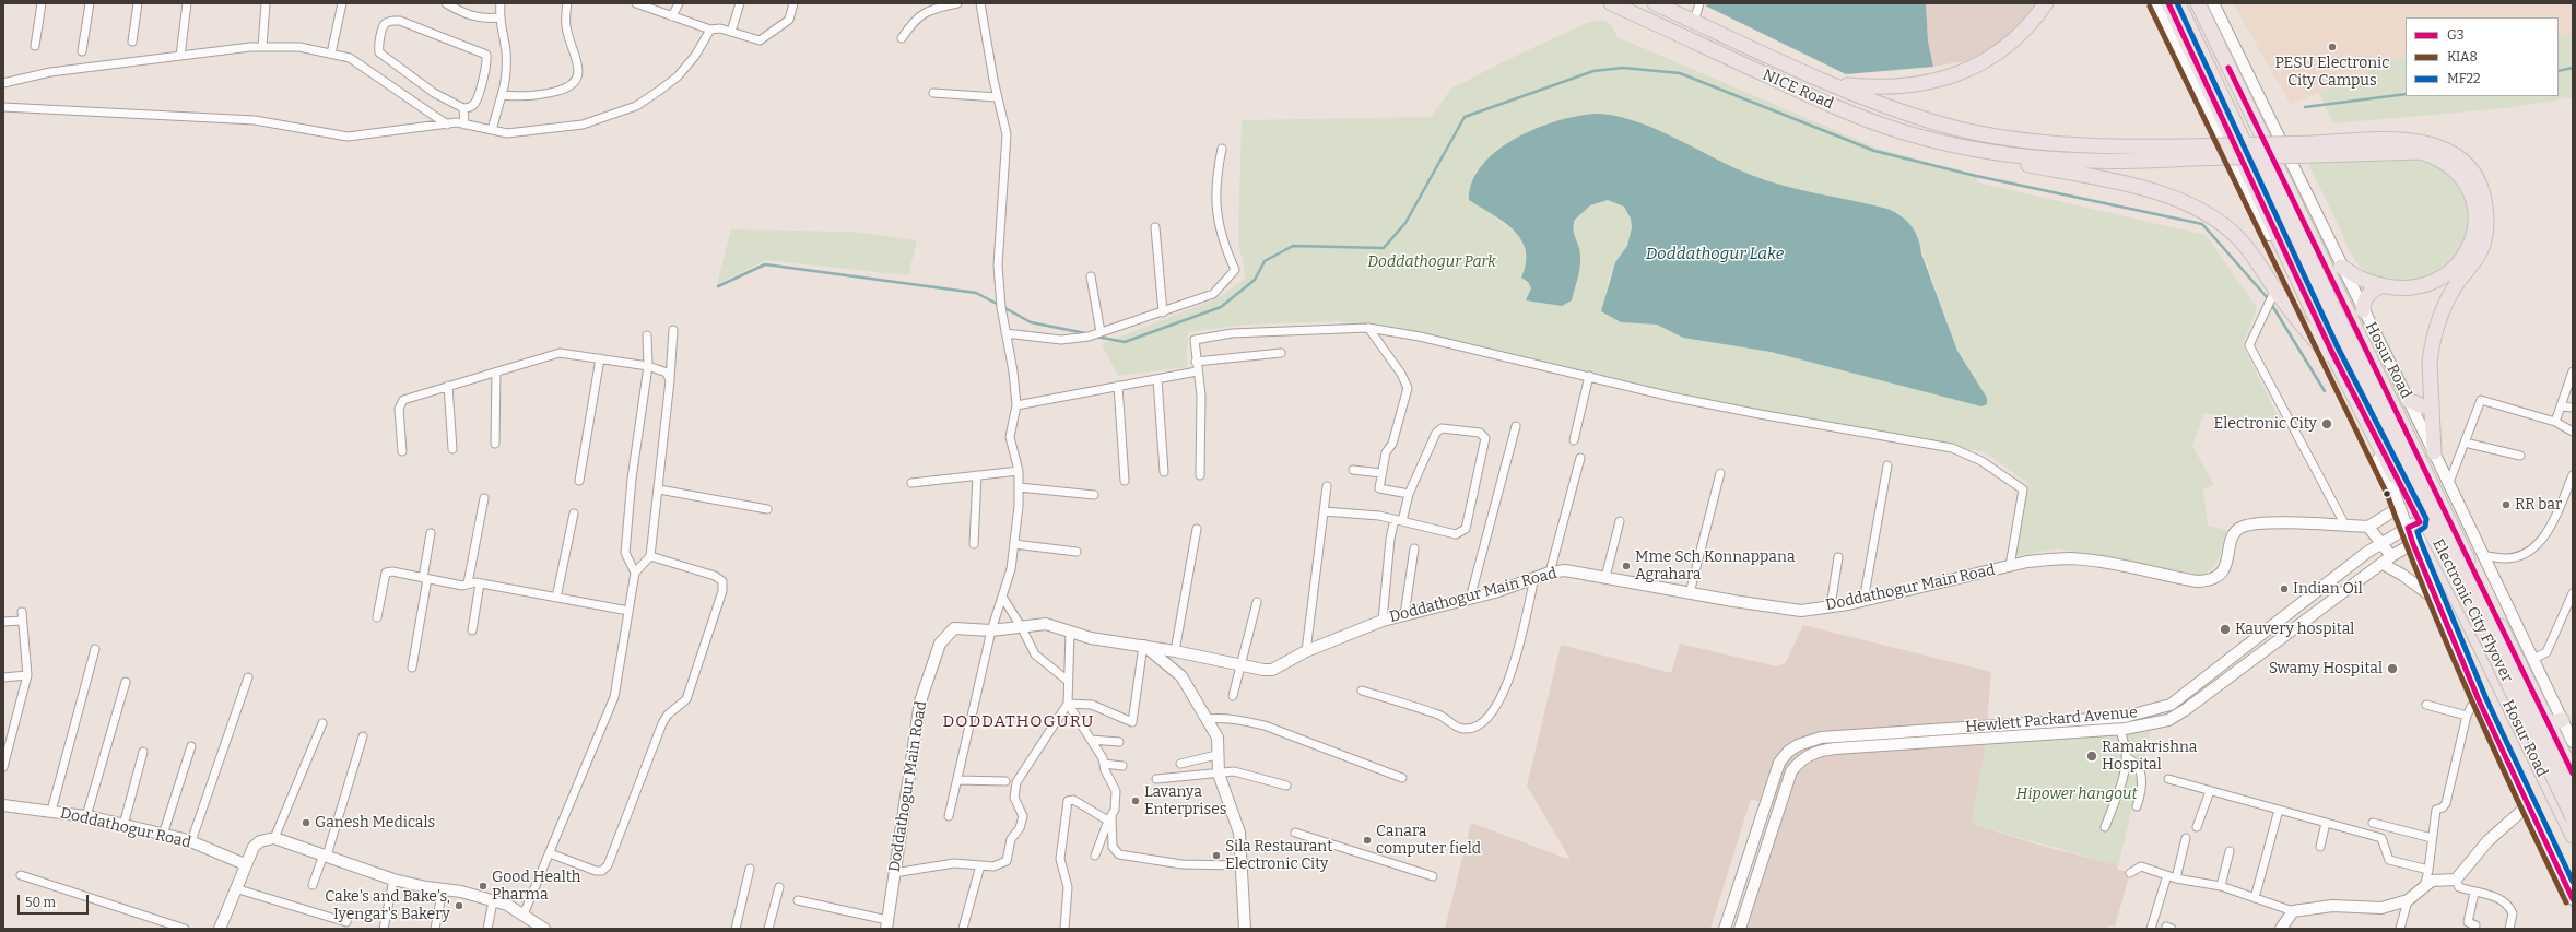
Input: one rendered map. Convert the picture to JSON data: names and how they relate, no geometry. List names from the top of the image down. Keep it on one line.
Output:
{"streets":{"highway":["NICE Road","Hosur Road","Electronic City Flyover"],"street":["Doddathogur Main Road","Hewlett Packard Avenue","Doddathogur Road"]},"crossings":[["Hosur Road","Hewlett Packard Avenue"]],"districts":["DODDATHOGURU"],"water":["Doddathogur Lake"],"parks":["Doddathogur Park","Hipower hangout"],"places":["PESU Electronic City Campus","Electronic City","RR bar","Mme Sch Konnappana Agrahara","Indian Oil","Kauvery hospital","Swamy Hospital","Ramakrishna Hospital","Lavanya Enterprises","Ganesh Medicals","Canara computer field","Sila Restaurant Electronic City","Good Health Pharma","Cake's and Bake's, Iyengar's Bakery"],"lines":["transit line G3","transit line MF22","transit line KIA8"],"legend":["G3","KIA8","MF22"],"scale_bar":"50 m"}
